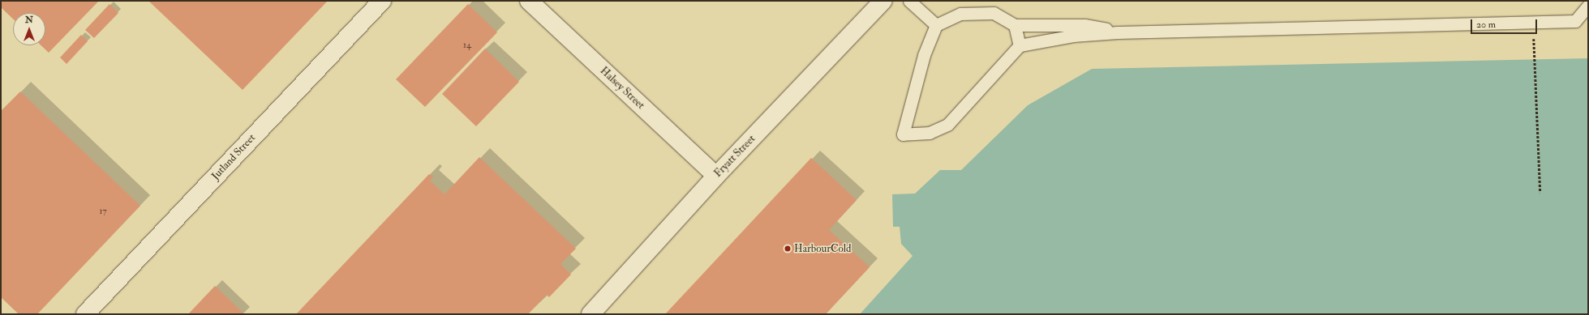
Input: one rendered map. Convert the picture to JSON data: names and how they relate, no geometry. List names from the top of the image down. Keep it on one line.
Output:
{"streets":{"street":["Halsey Street","Fryatt Street","Jutland Street"]},"crossings":[["Halsey Street","Fryatt Street"]],"places":["HarbourCold"],"house_numbers":["14","17"],"scale_bar":"20 m","north":"top"}
